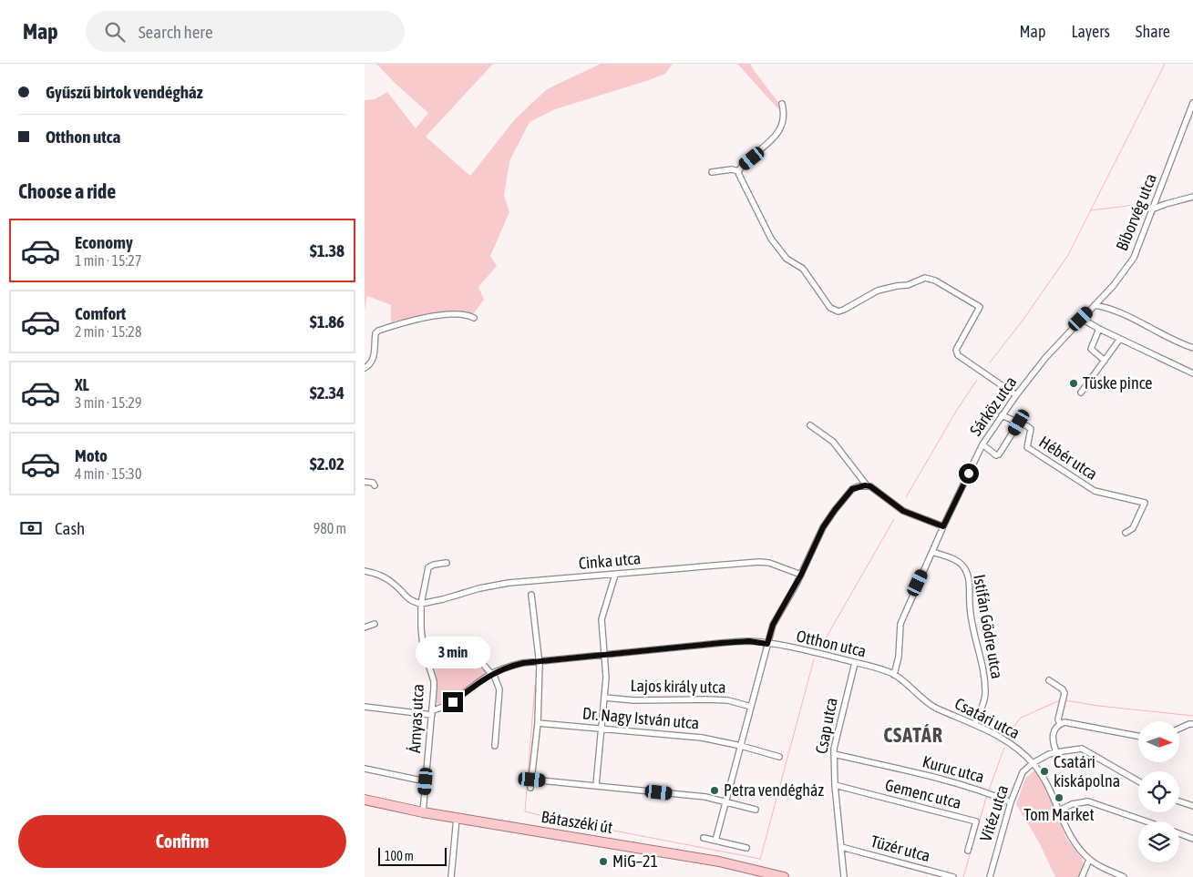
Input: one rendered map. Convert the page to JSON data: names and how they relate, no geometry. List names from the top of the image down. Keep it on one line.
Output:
{"streets":{"main road":["Bátaszéki út"],"street":["Bíborvég utca","Sárköz utca","Hébér utca","Cinka utca","Istifán Gödre utca","Otthon utca","Lajos király utca","Árnyas utca","Dr. Nagy István utca","Csatári utca","Csap utca","Kuruc utca","Gemenc utca","Vitéz utca","Tüzér utca"]},"crossings":[["Bíborvég utca","Sárköz utca"],["Sárköz utca","Istifán Gödre utca"],["Sárköz utca","Otthon utca"],["Sárköz utca","Csatári utca"],["Cinka utca","Árnyas utca"],["Istifán Gödre utca","Csatári utca"],["Otthon utca","Árnyas utca"],["Otthon utca","Csatári utca"],["Otthon utca","Csap utca"],["Árnyas utca","Bátaszéki út"],["Csatári utca","Vitéz utca"],["Csap utca","Kuruc utca"],["Csap utca","Gemenc utca"],["Csap utca","Tüzér utca"],["Kuruc utca","Vitéz utca"]],"districts":["CSATÁR"],"places":["Tüske pince","Csatári kiskápolna","Petra vendégház","Tom Market","MiG–21"],"scale_bar":"100 m","north":"right","page":{"header":"Map","search":"Search here","nav":["Map","Layers","Share"],"banner":["Gyűszű birtok vendégház","Otthon utca"],"heading":"Choose a ride","list":[{"name":"Economy","note":"1 min · 15:27","value":"$1.38"},{"name":"Comfort","note":"2 min · 15:28","value":"$1.86"},{"name":"XL","note":"3 min · 15:29","value":"$2.34"},{"name":"Moto","note":"4 min · 15:30","value":"$2.02"}],"pay":["Cash","980 m"],"bubble":"3 min","buttons":"Confirm","scale":"100 m"}}
